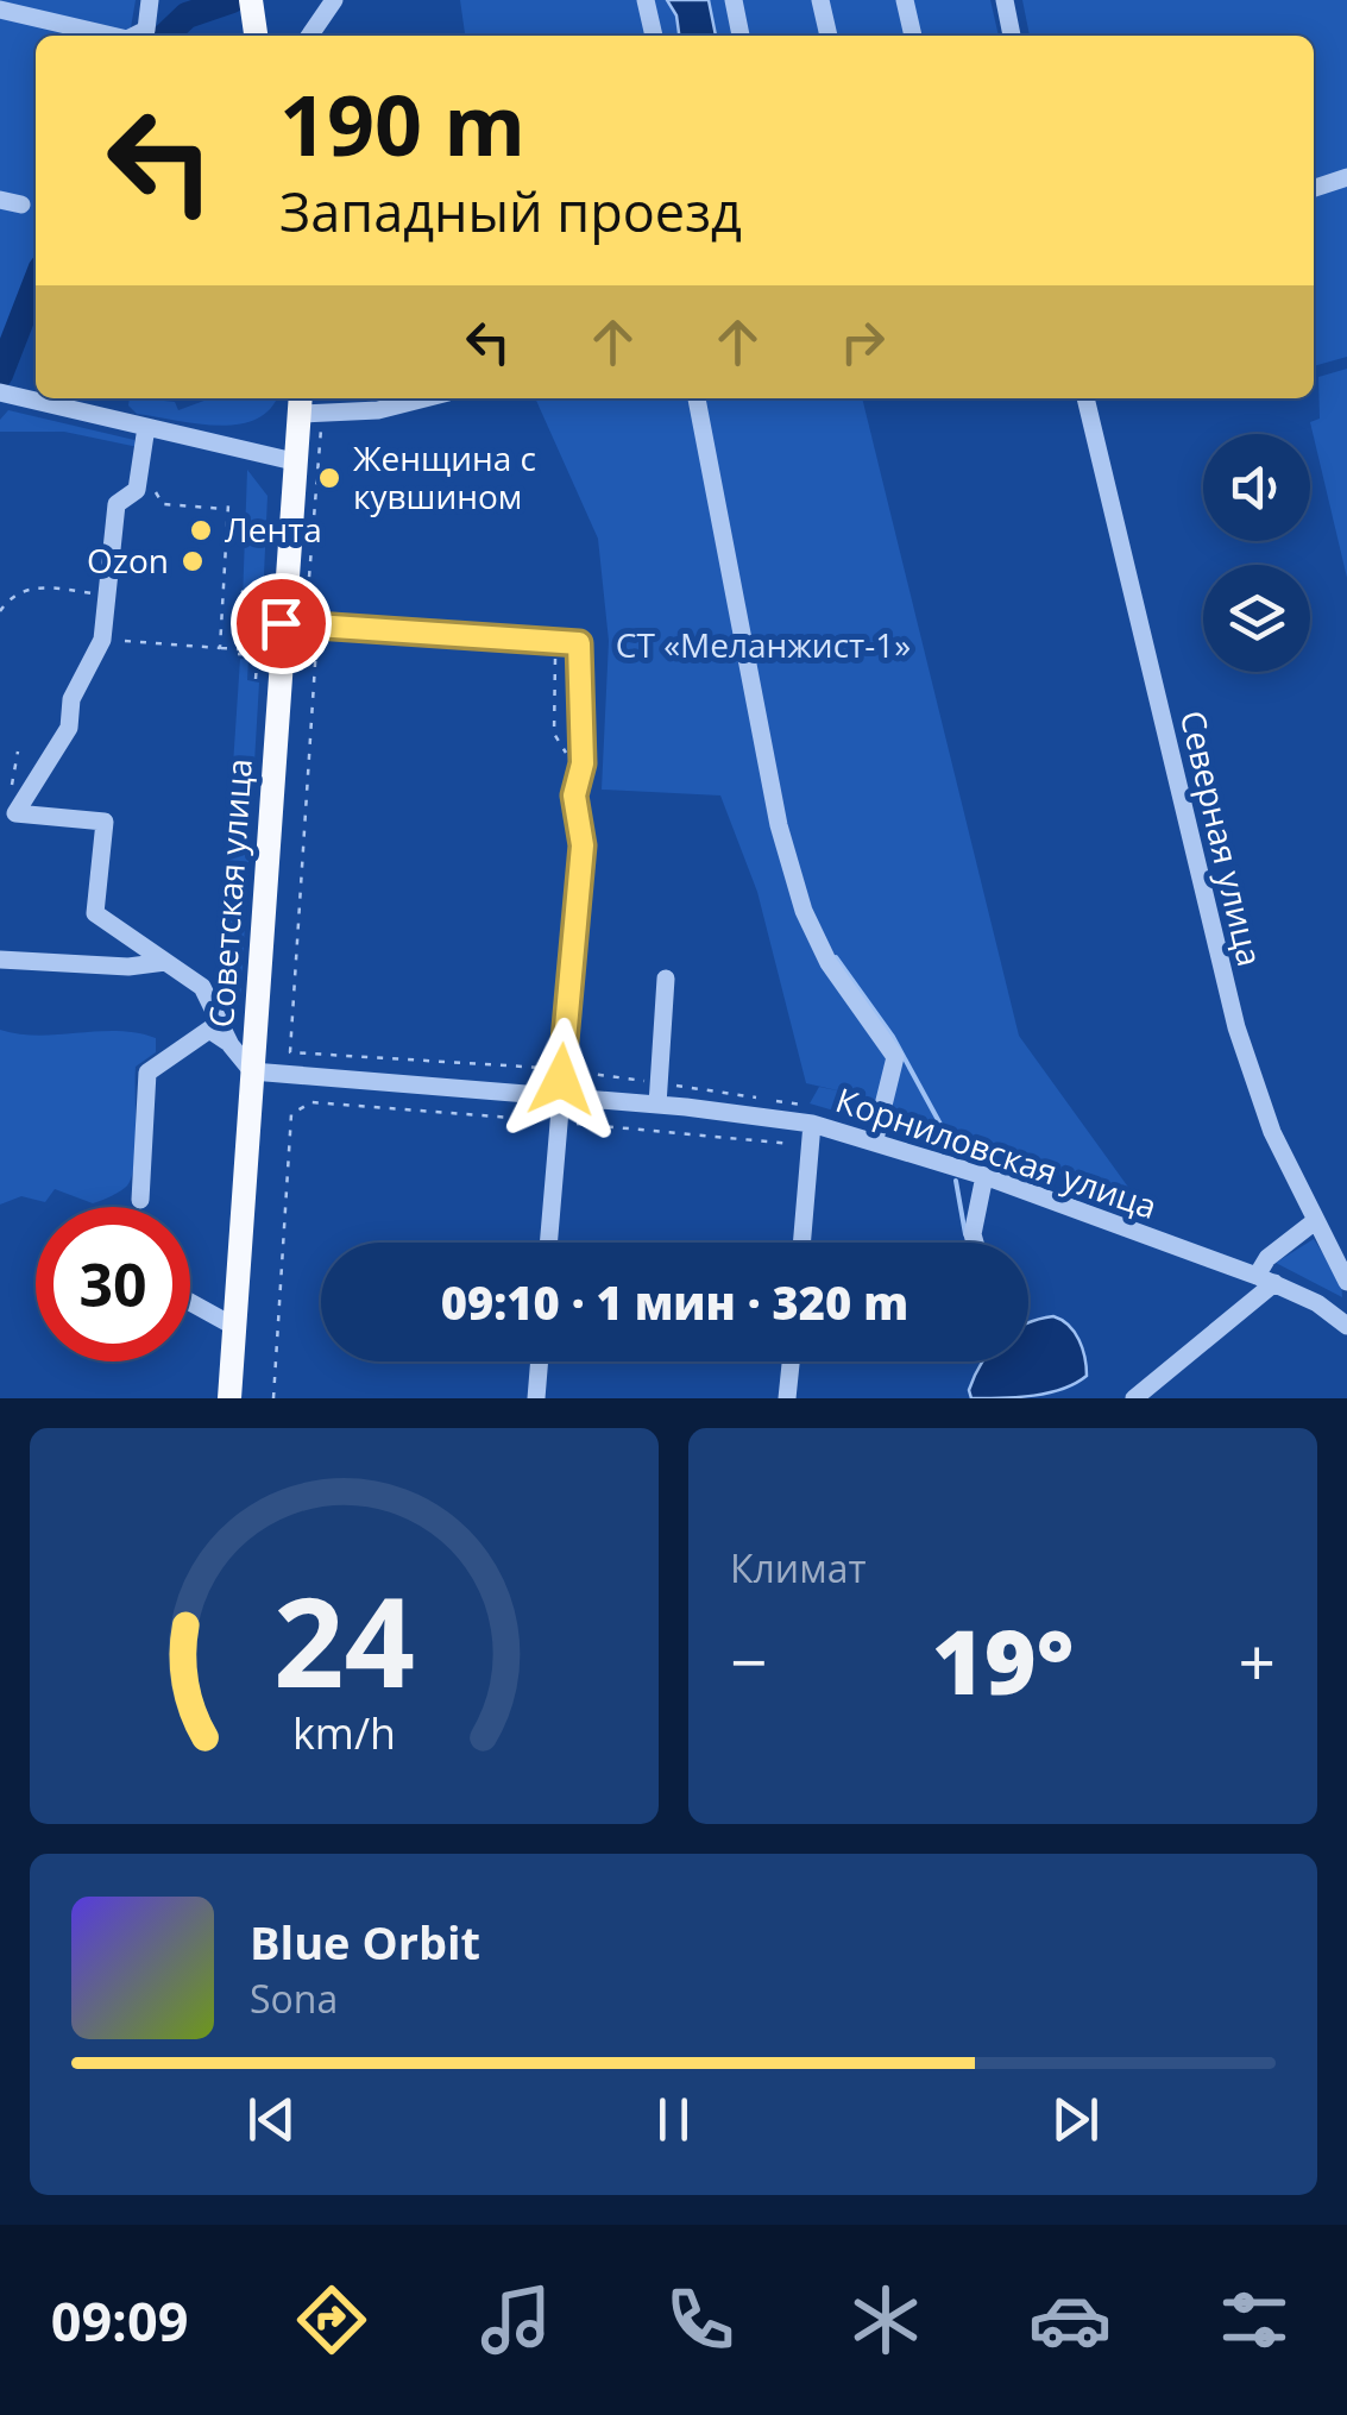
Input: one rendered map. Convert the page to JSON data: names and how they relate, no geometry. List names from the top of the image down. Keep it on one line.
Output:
{"streets":{"main road":["Советская улица"],"street":["Северная улица","Корниловская улица"]},"crossings":[["Советская улица","Корниловская улица"]],"parks":["СТ «Меланжист-1»"],"places":["Женщина с кувшином","Лента","Ozon"],"page":{"turn":["190 m","Западный проезд"],"limit":"30","trip":"09:10 · 1 мин · 320 m","tile":"Климат","heat":["−","19°","+"],"song":["Blue Orbit","Sona"],"tabs":"09:09","gauge":["24","km/h"]}}
